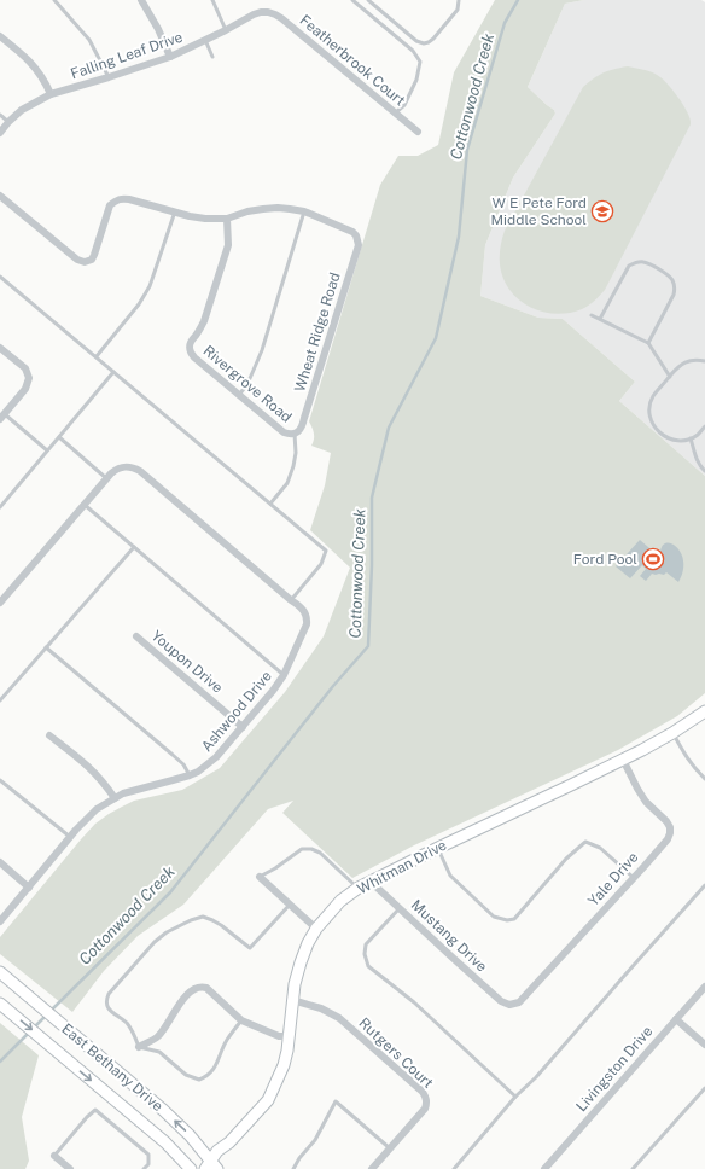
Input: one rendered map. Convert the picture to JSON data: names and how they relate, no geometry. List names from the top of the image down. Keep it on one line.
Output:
{"streets":{"street":["Falling Leaf Drive","Featherbrook Court","Wheat Ridge Road","Rivergrove Road","Youpon Drive","Ashwood Drive","Whitman Drive","Yale Drive","Mustang Drive","Rutgers Court","East Bethany Drive","Livingston Drive"]},"crossings":[["Falling Leaf Drive","Featherbrook Court"],["Wheat Ridge Road","Rivergrove Road"],["Youpon Drive","Ashwood Drive"],["Whitman Drive","Yale Drive"],["Whitman Drive","Mustang Drive"],["Whitman Drive","Rutgers Court"],["Whitman Drive","East Bethany Drive"],["Yale Drive","Mustang Drive"]],"water":["Cottonwood Creek"],"places":{"school or university":["W E Pete Ford Middle School"],"sports":["Ford Pool"]}}
